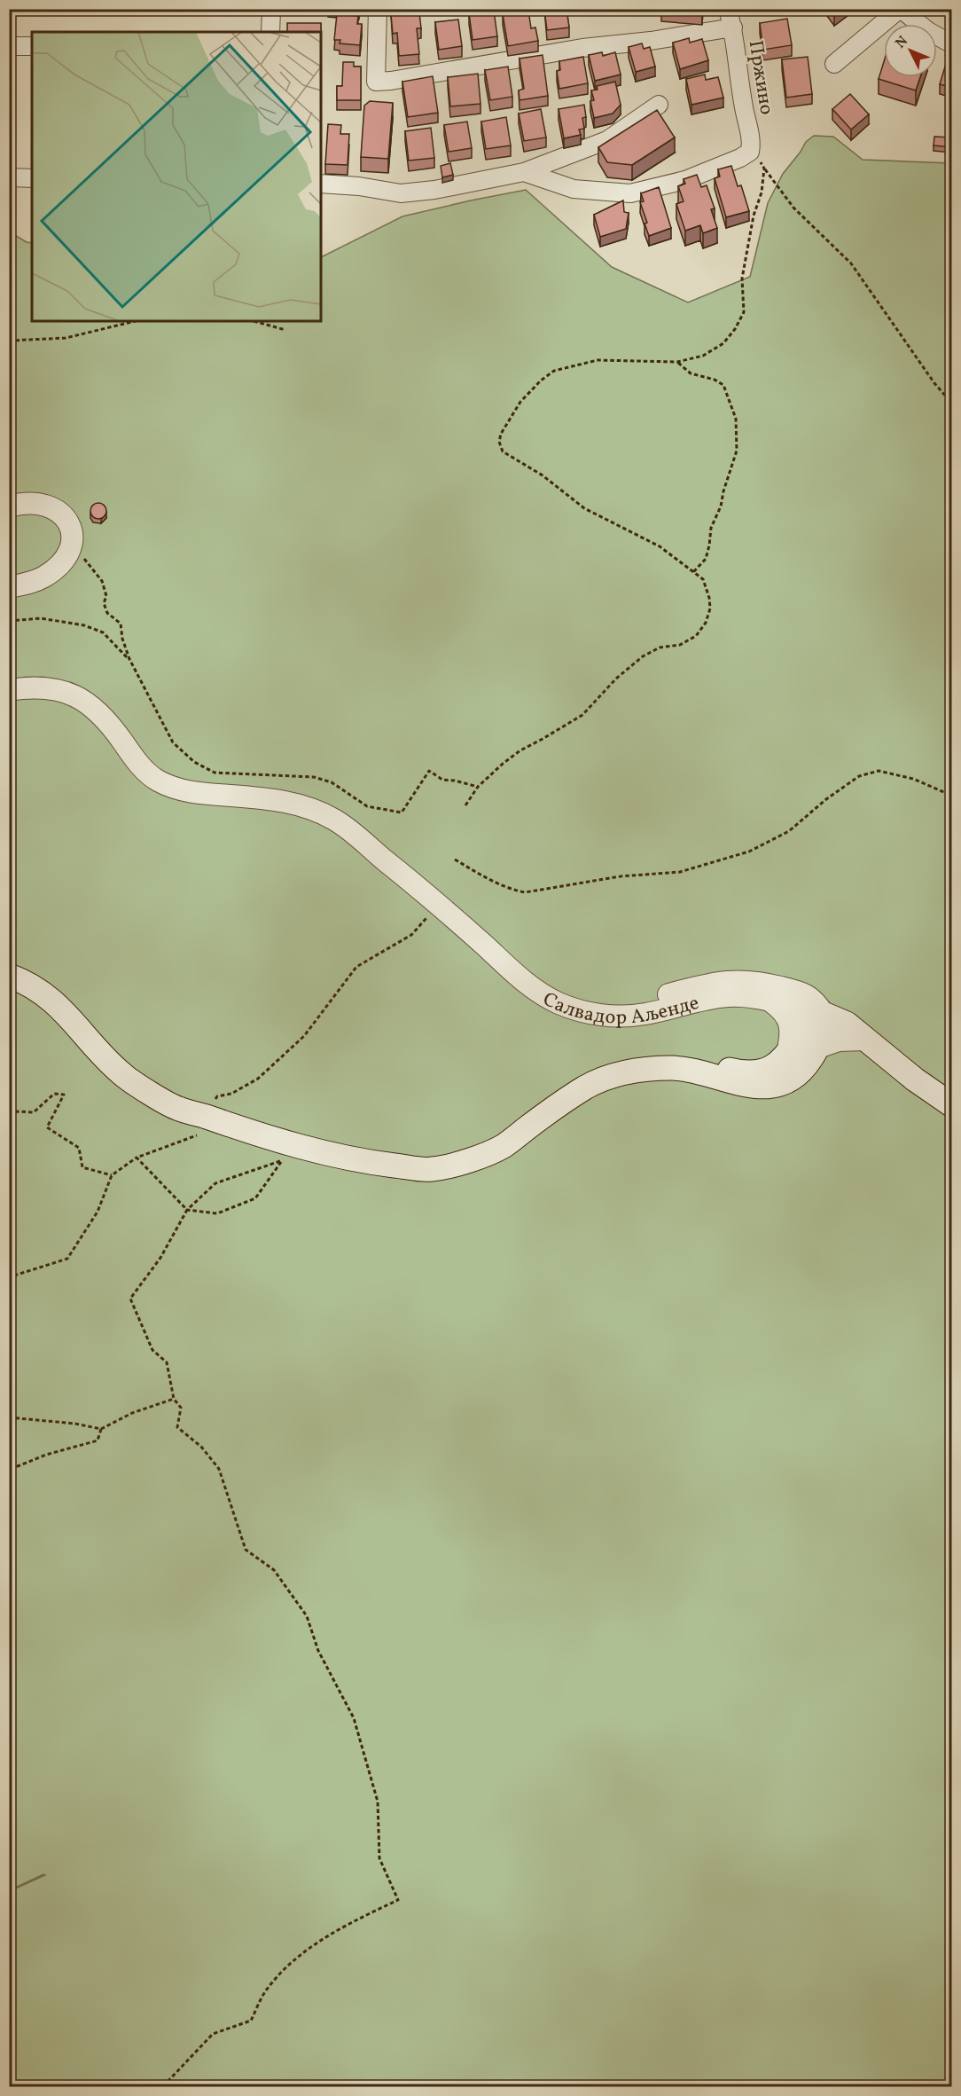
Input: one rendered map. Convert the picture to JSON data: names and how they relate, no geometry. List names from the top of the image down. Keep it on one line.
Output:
{"streets":{"street":["Пржино","Салвадор Аљенде"]},"north":"top left"}
